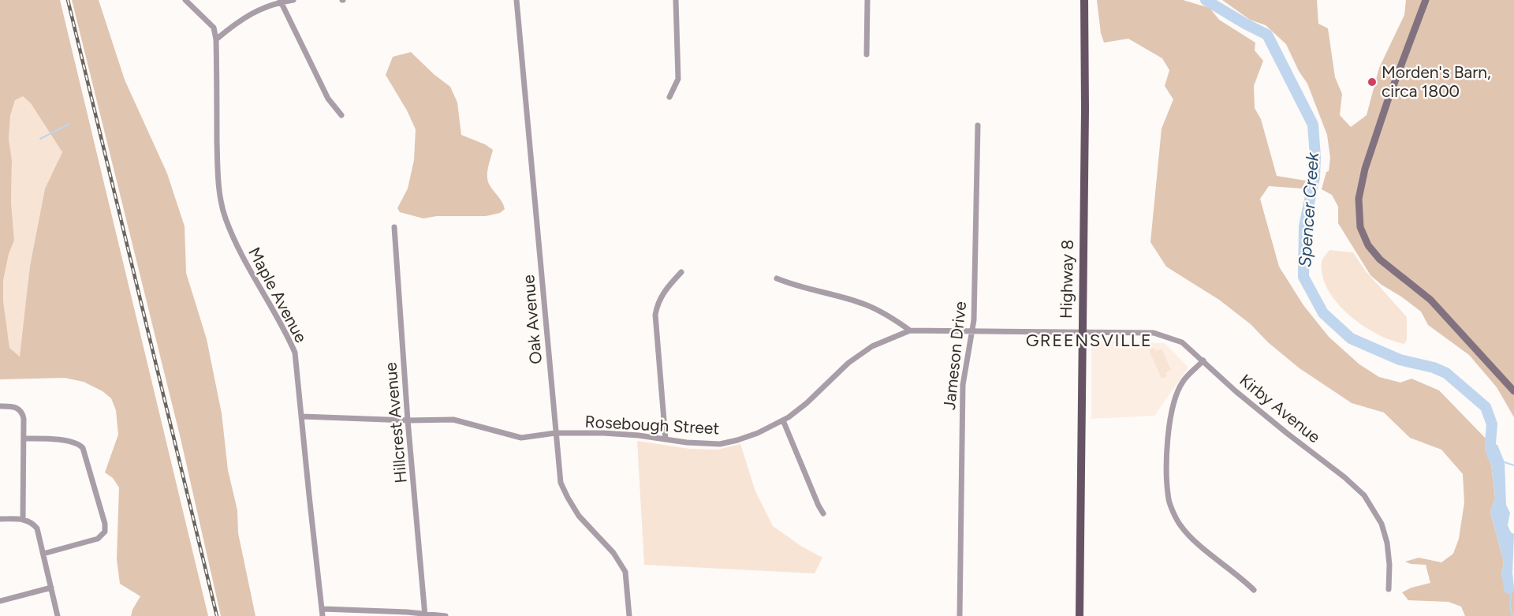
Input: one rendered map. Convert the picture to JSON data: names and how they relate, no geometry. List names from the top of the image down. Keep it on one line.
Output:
{"streets":{"main road":["Highway 8"],"street":["Maple Avenue","Oak Avenue","Jameson Drive","Kirby Avenue","Hillcrest Avenue","Rosebough Street"]},"crossings":[["Highway 8","Kirby Avenue"],["Highway 8","Rosebough Street"],["Maple Avenue","Rosebough Street"],["Oak Avenue","Rosebough Street"],["Jameson Drive","Rosebough Street"],["Kirby Avenue","Rosebough Street"],["Hillcrest Avenue","Rosebough Street"]],"districts":["GREENSVILLE"],"water":["Spencer Creek"],"places":["Morden's Barn, circa 1800"]}
